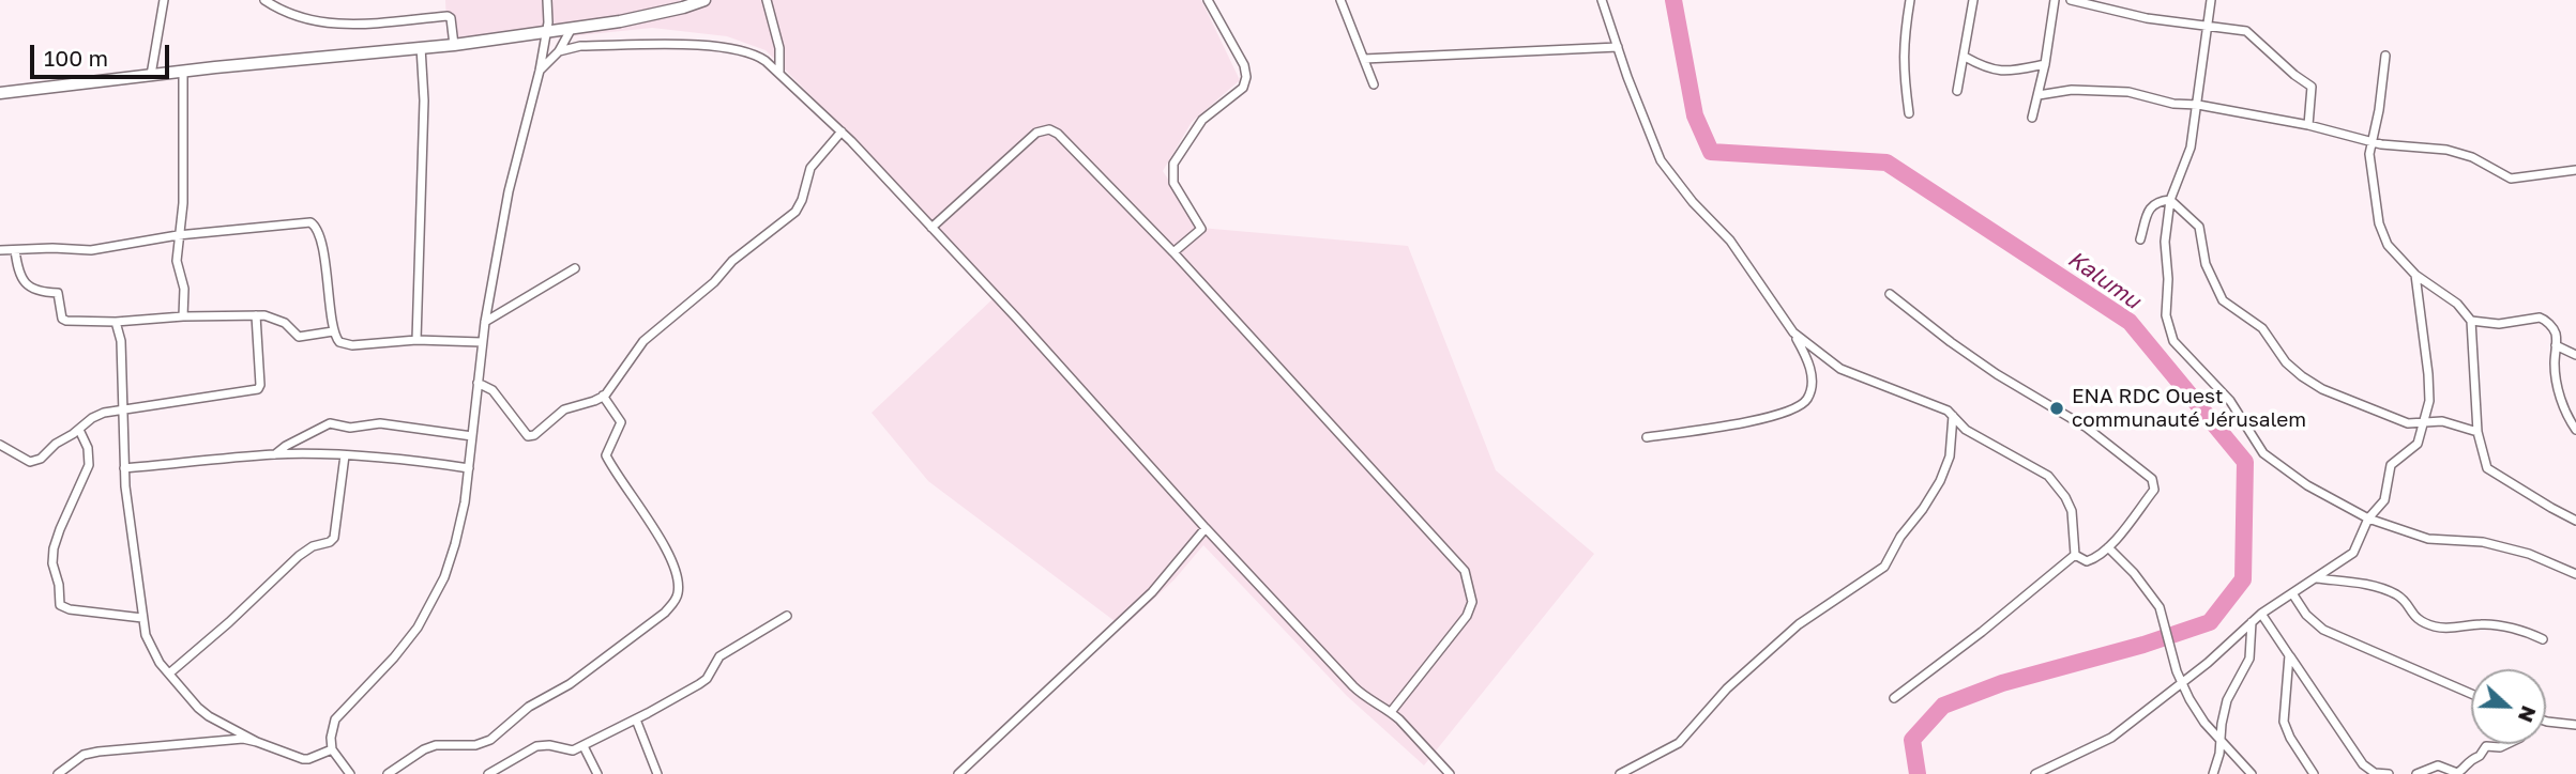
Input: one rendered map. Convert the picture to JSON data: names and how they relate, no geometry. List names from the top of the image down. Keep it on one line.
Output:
{"water":["Kalumu"],"places":["ENA RDC Ouest communauté Jérusalem"],"scale_bar":"100 m","north":"right"}
